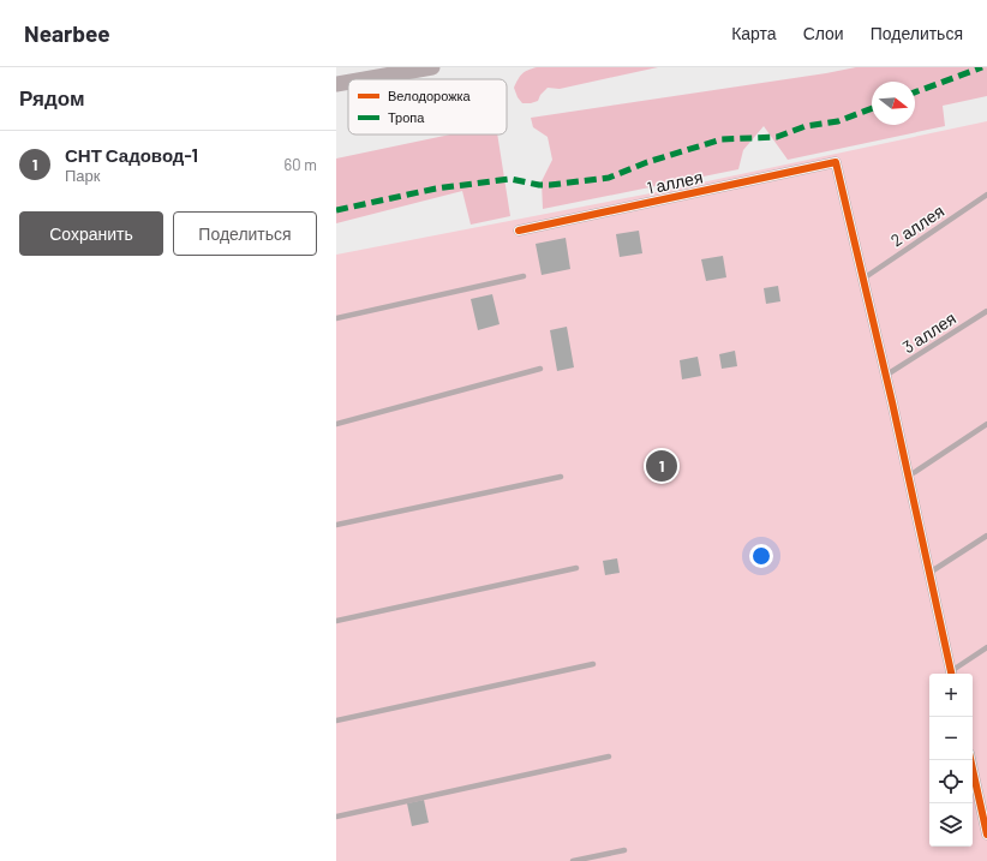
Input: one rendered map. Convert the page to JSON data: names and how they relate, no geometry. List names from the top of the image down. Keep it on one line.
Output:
{"streets":{"street":["1 аллея"],"lane":["2 аллея","3 аллея"]},"crossings":[["1 аллея","2 аллея"]],"legend":["Велодорожка","Тропа"],"north":"right","page":{"header":"Nearbee","nav":["Карта","Слои","Поделиться"],"heading":"Рядом","list":[{"mark":"1","name":"СНТ Садовод-1","note":"Парк","value":"60 m"}],"buttons":["Сохранить","Поделиться"],"pins":"1","map_buttons":["+","−"]}}
